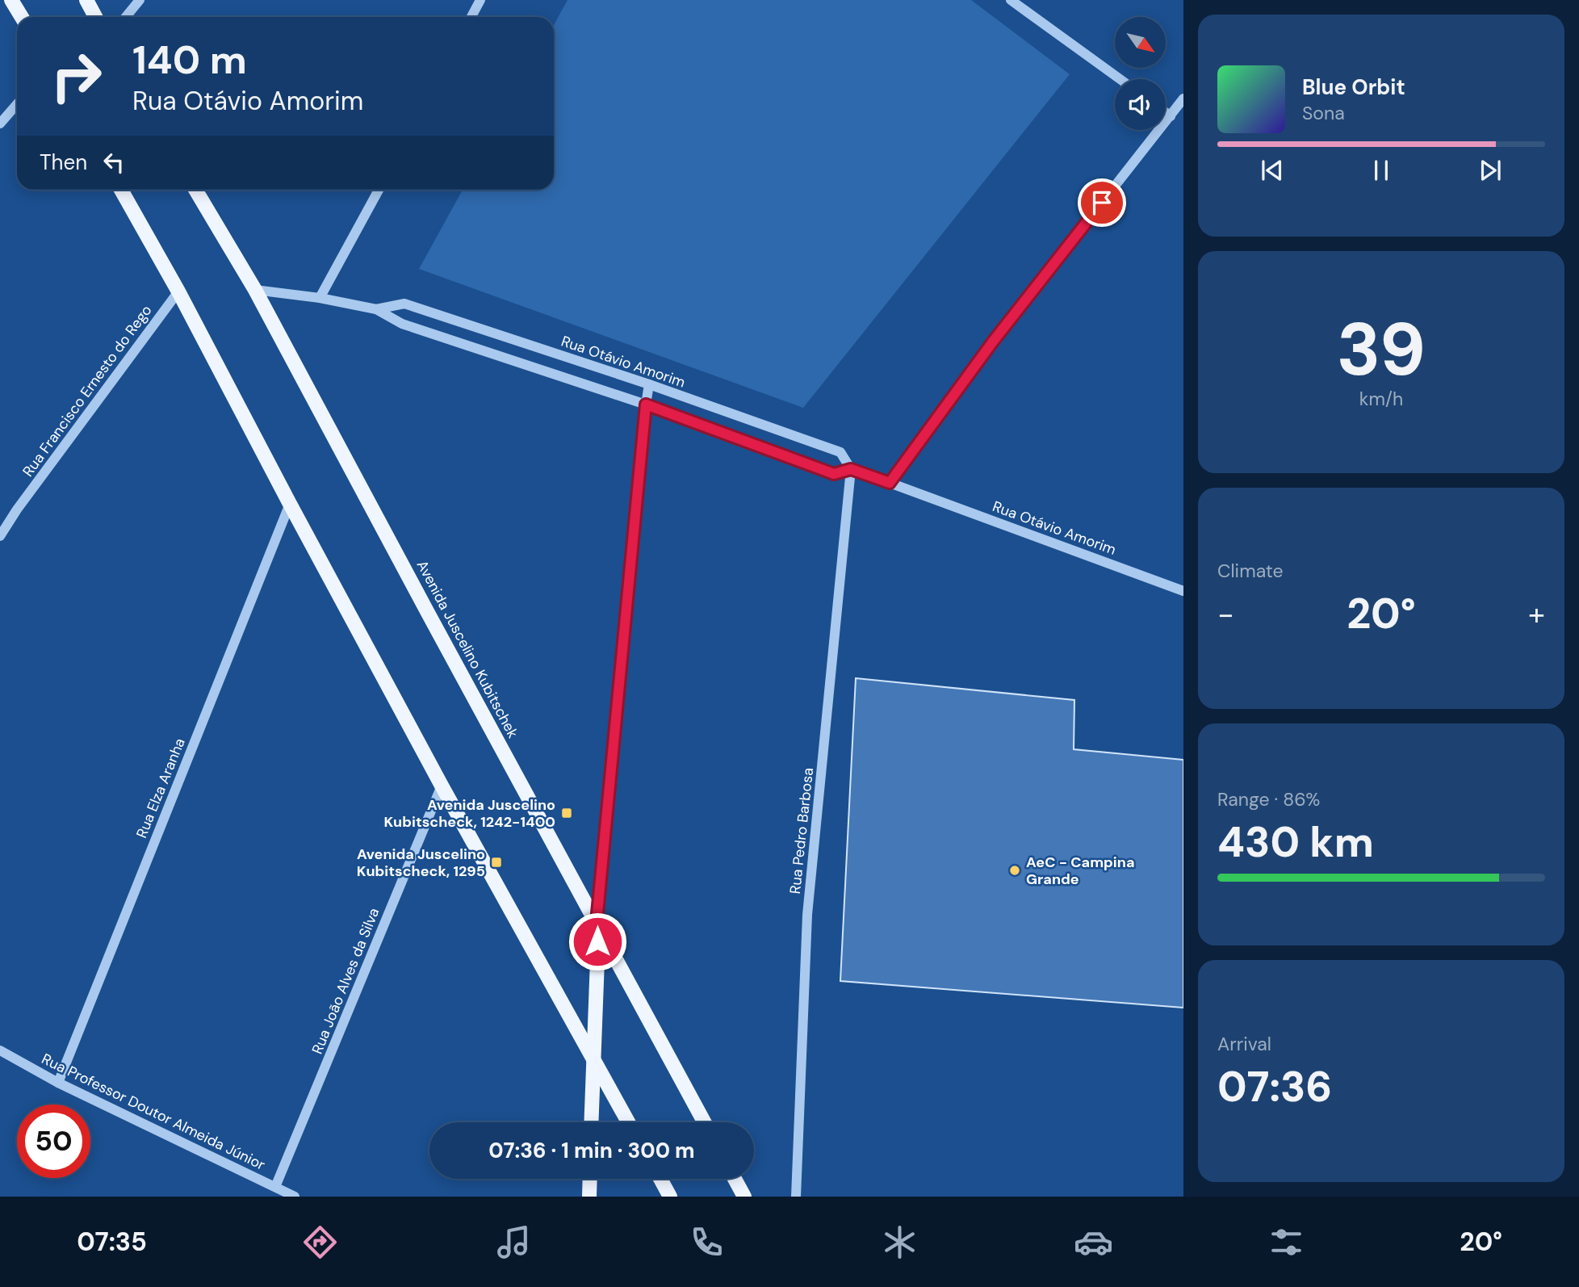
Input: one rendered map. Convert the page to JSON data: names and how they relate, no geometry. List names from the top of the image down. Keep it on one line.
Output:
{"streets":{"main road":["Avenida Juscelino Kubitschek"],"street":["Rua Otávio Amorim","Rua Francisco Ernesto do Rego","Rua Elza Aranha","Rua Pedro Barbosa","Rua João Alves da Silva","Rua Professor Doutor Almeida Júnior"]},"crossings":[["Rua Otávio Amorim","Avenida Juscelino Kubitschek"],["Rua Otávio Amorim","Rua Pedro Barbosa"],["Rua Elza Aranha","Rua Professor Doutor Almeida Júnior"],["Rua João Alves da Silva","Rua Professor Doutor Almeida Júnior"]],"places":{"transit":["Avenida Juscelino Kubitscheck, 1242-1400","Avenida Juscelino Kubitscheck, 1295"],"other":["AeC - Campina Grande"]},"north":"bottom right","page":{"turn":["140 m","Rua Otávio Amorim"],"song":["Blue Orbit","Sona"],"then":"Then","tile":[["39","km/h"],"Climate",["Range · 86%","430 km"],["Arrival","07:36"]],"heat":["−","20°","+"],"limit":"50","trip":"07:36 · 1 min · 300 m","tabs":["07:35","20°"]}}
